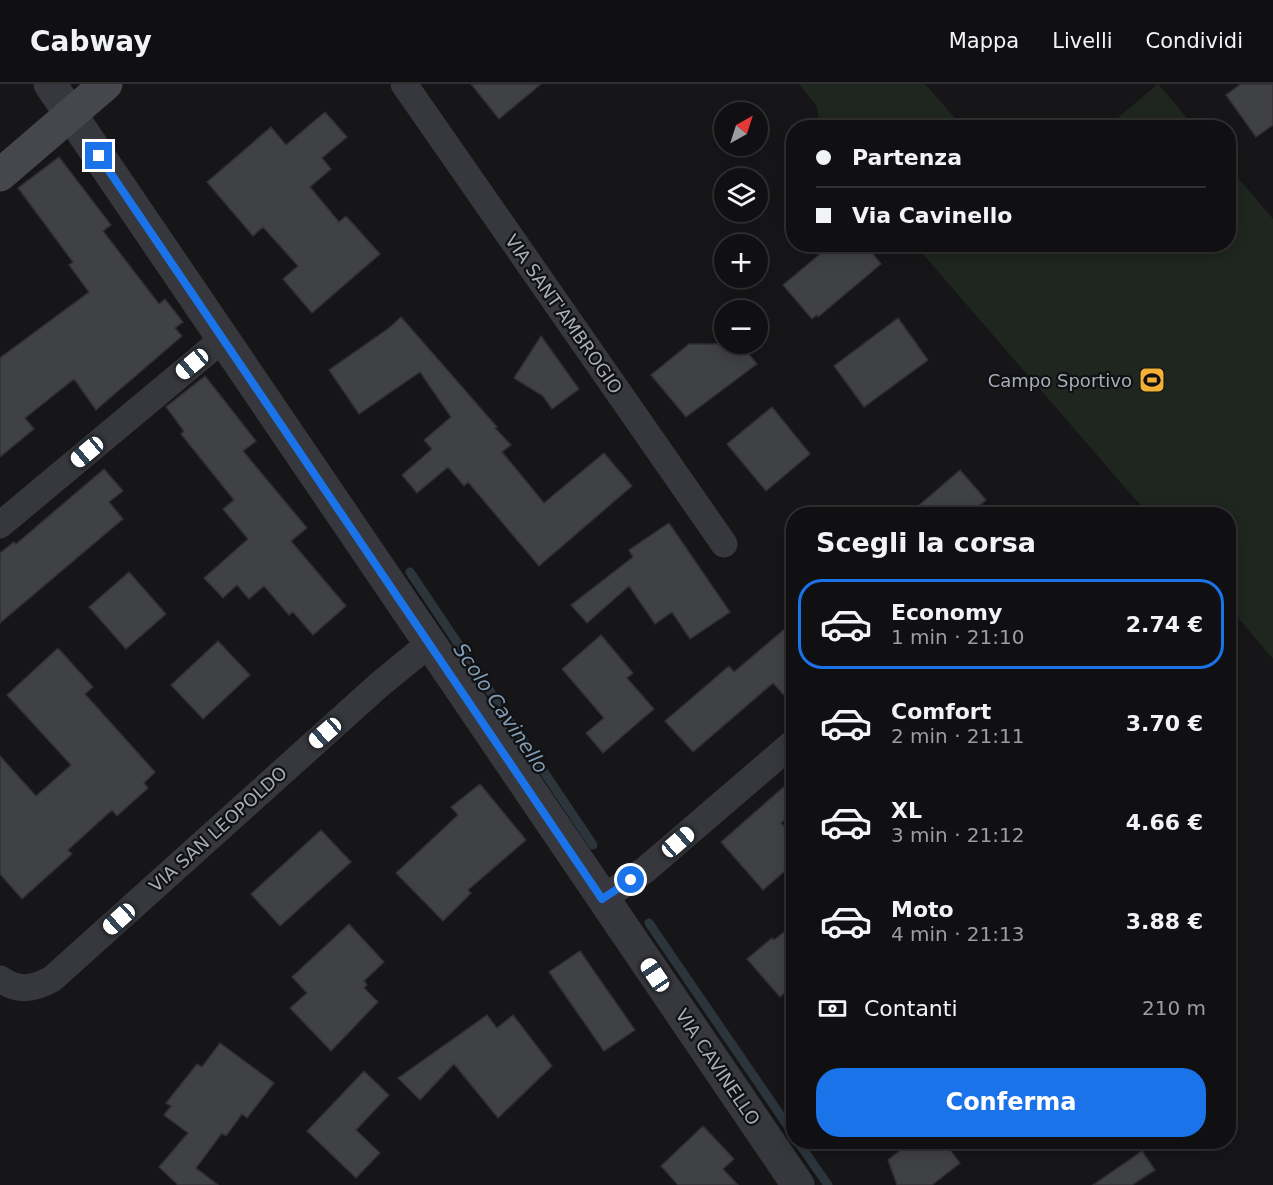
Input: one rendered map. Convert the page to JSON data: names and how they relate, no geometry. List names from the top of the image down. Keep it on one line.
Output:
{"streets":{"street":["VIA SANT'AMBROGIO","VIA SAN LEOPOLDO","VIA CAVINELLO"]},"crossings":[["VIA SAN LEOPOLDO","VIA CAVINELLO"]],"water":["Scolo Cavinello"],"places":{"sports":["Campo Sportivo"]},"north":"top right","page":{"header":"Cabway","nav":["Mappa","Livelli","Condividi"],"map_buttons":["+","−"],"banner":["Partenza","Via Cavinello"],"heading":"Scegli la corsa","list":[{"name":"Economy","note":"1 min · 21:10","value":"2.74 €"},{"name":"Comfort","note":"2 min · 21:11","value":"3.70 €"},{"name":"XL","note":"3 min · 21:12","value":"4.66 €"},{"name":"Moto","note":"4 min · 21:13","value":"3.88 €"}],"pay":["Contanti","210 m"],"buttons":"Conferma"}}
